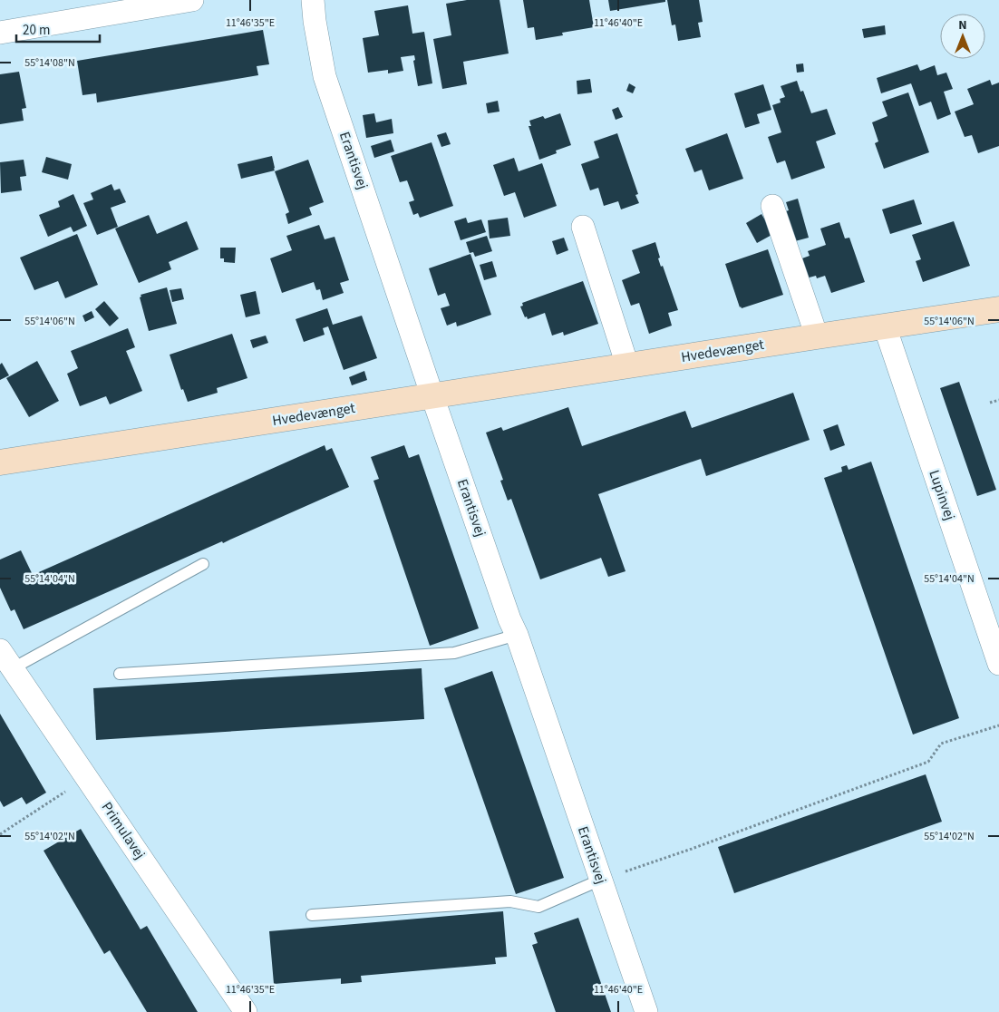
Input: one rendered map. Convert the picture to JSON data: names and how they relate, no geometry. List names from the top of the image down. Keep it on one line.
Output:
{"streets":{"street":["Erantisvej","Hvedevænget","Lupinvej","Primulavej"]},"crossings":[["Erantisvej","Hvedevænget"],["Hvedevænget","Lupinvej"]],"scale_bar":"20 m","north":"top","coordinates":["11°46'35\"E","11°46'40\"E","55°14'08\"N","55°14'06\"N","55°14'04\"N","55°14'02\"N"]}
